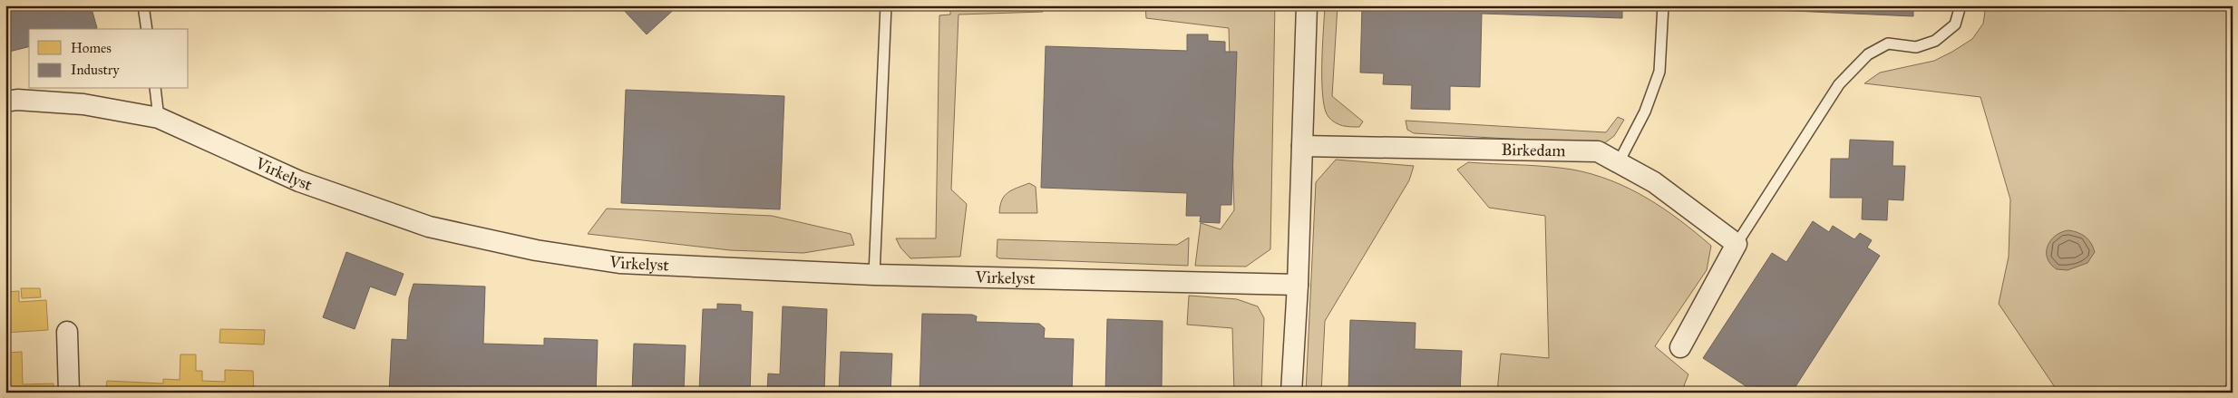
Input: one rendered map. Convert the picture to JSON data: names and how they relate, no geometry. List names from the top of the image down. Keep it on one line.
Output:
{"streets":{"street":["Birkedam","Virkelyst"]},"legend":["Homes","Industry"]}
